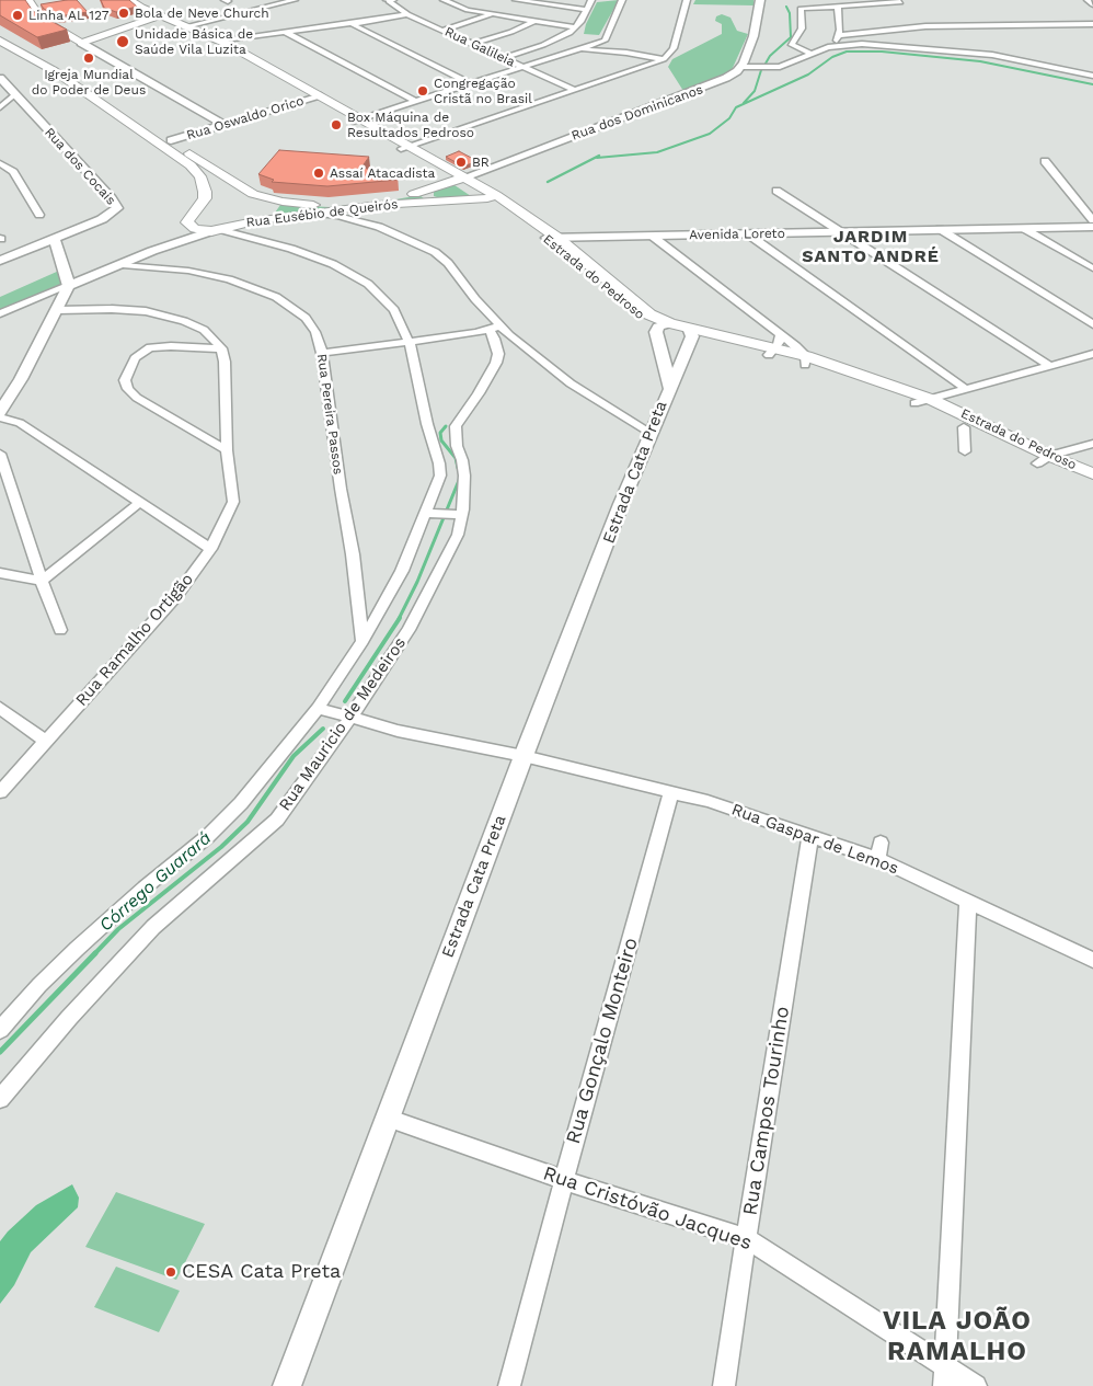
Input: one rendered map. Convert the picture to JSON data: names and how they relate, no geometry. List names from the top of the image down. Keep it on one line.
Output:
{"streets":{"main road":["Rua Eusébio de Queirós","Estrada do Pedroso"],"street":["Rua Galileia","Rua dos Dominicanos","Rua Oswaldo Orico","Rua dos Cocais","Avenida Loreto","Rua Pereira Passos","Estrada Cata Preta","Rua Ramalho Ortigão","Rua Mauricio de Medeiros","Rua Gaspar de Lemos","Rua Gonçalo Monteiro","Rua Campos Tourinho","Rua Cristóvão Jacques"]},"crossings":[["Rua dos Dominicanos","Rua Eusébio de Queirós"],["Rua dos Dominicanos","Estrada do Pedroso"],["Rua Oswaldo Orico","Estrada do Pedroso"],["Rua Eusébio de Queirós","Estrada do Pedroso"],["Rua Eusébio de Queirós","Rua Pereira Passos"],["Avenida Loreto","Estrada do Pedroso"],["Estrada do Pedroso","Estrada Cata Preta"],["Estrada Cata Preta","Rua Gaspar de Lemos"],["Estrada Cata Preta","Rua Cristóvão Jacques"],["Rua Mauricio de Medeiros","Rua Gaspar de Lemos"],["Rua Gaspar de Lemos","Rua Gonçalo Monteiro"],["Rua Gaspar de Lemos","Rua Campos Tourinho"],["Rua Gonçalo Monteiro","Rua Cristóvão Jacques"],["Rua Campos Tourinho","Rua Cristóvão Jacques"]],"districts":["JARDIM SANTO ANDRÉ","VILA JOÃO RAMALHO"],"water":["Córrego Guarará"],"places":["Bola de Neve Church","Linha AL 127","Unidade Básica de Saúde Vila Luzita","Igreja Mundial do Poder de Deus","Congregação Cristã no Brasil","Box Máquina de Resultados Pedroso","BR","Assaí Atacadista","CESA Cata Preta"]}
